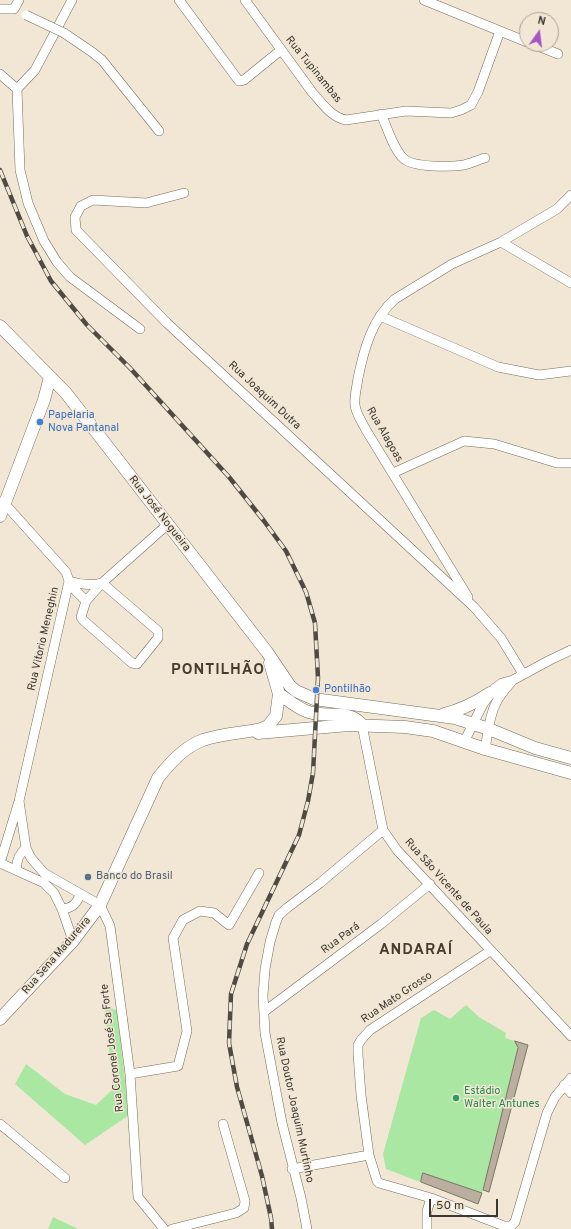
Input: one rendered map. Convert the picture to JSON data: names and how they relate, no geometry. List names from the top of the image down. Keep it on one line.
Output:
{"streets":{"main road":["Rua José Nogueira","Rua Sena Madureira"],"street":["Rua Tupinambas","Rua Joaquim Dutra","Rua Alagoas","Rua Vitorio Meneghin","Rua São Vicente de Paula","Rua Pará","Rua Mato Grosso","Rua Coronel José Sa Forte","Rua Doutor Joaquim Murtinho"]},"crossings":[["Rua Joaquim Dutra","Rua Alagoas"],["Rua Vitorio Meneghin","Rua Sena Madureira"],["Rua Vitorio Meneghin","Rua Coronel José Sa Forte"],["Rua São Vicente de Paula","Rua Pará"],["Rua São Vicente de Paula","Rua Mato Grosso"],["Rua São Vicente de Paula","Rua Doutor Joaquim Murtinho"],["Rua Pará","Rua Doutor Joaquim Murtinho"],["Rua Sena Madureira","Rua Coronel José Sa Forte"]],"districts":["PONTILHÃO","ANDARAÍ"],"places":["Papelaria Nova Pantanal","Pontilhão","Banco do Brasil","Estádio Walter Antunes"],"scale_bar":"50 m","north":"top"}
